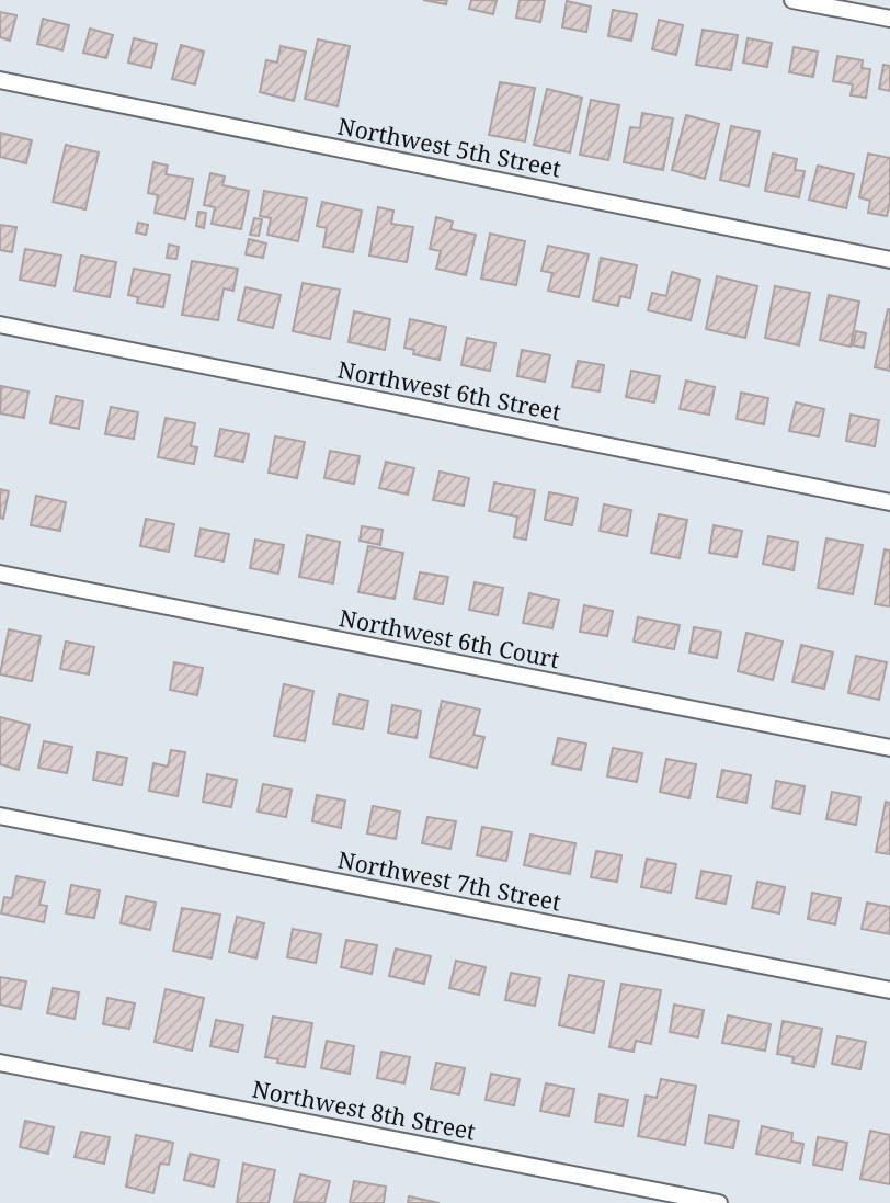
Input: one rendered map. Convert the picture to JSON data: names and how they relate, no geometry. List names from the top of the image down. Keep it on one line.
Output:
{"streets":{"street":["Northwest 5th Street","Northwest 6th Street","Northwest 6th Court","Northwest 7th Street","Northwest 8th Street"]}}
